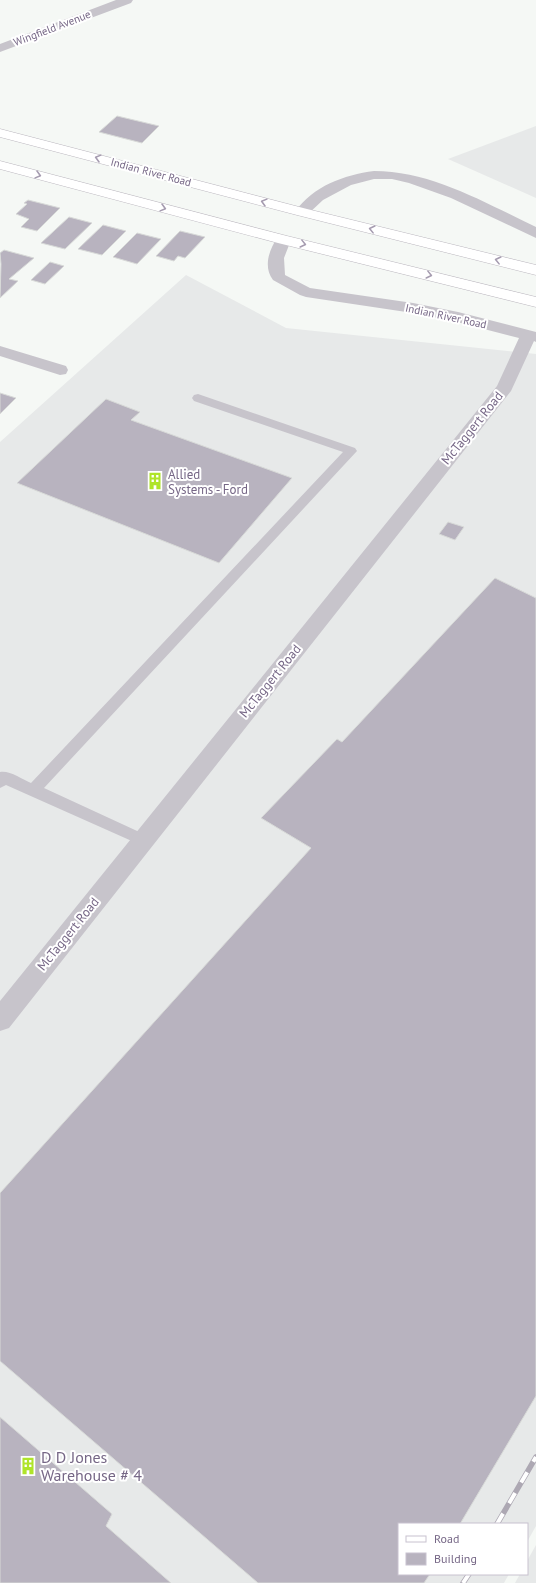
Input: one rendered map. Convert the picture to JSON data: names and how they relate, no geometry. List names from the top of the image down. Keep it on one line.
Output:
{"streets":{"main road":["Indian River Road"],"street":["Wingfield Avenue","McTaggert Road"]},"crossings":[["Indian River Road","McTaggert Road"]],"places":{"building":["Allied Systems - Ford","D D Jones Warehouse # 4"]},"legend":["Road","Building"]}
